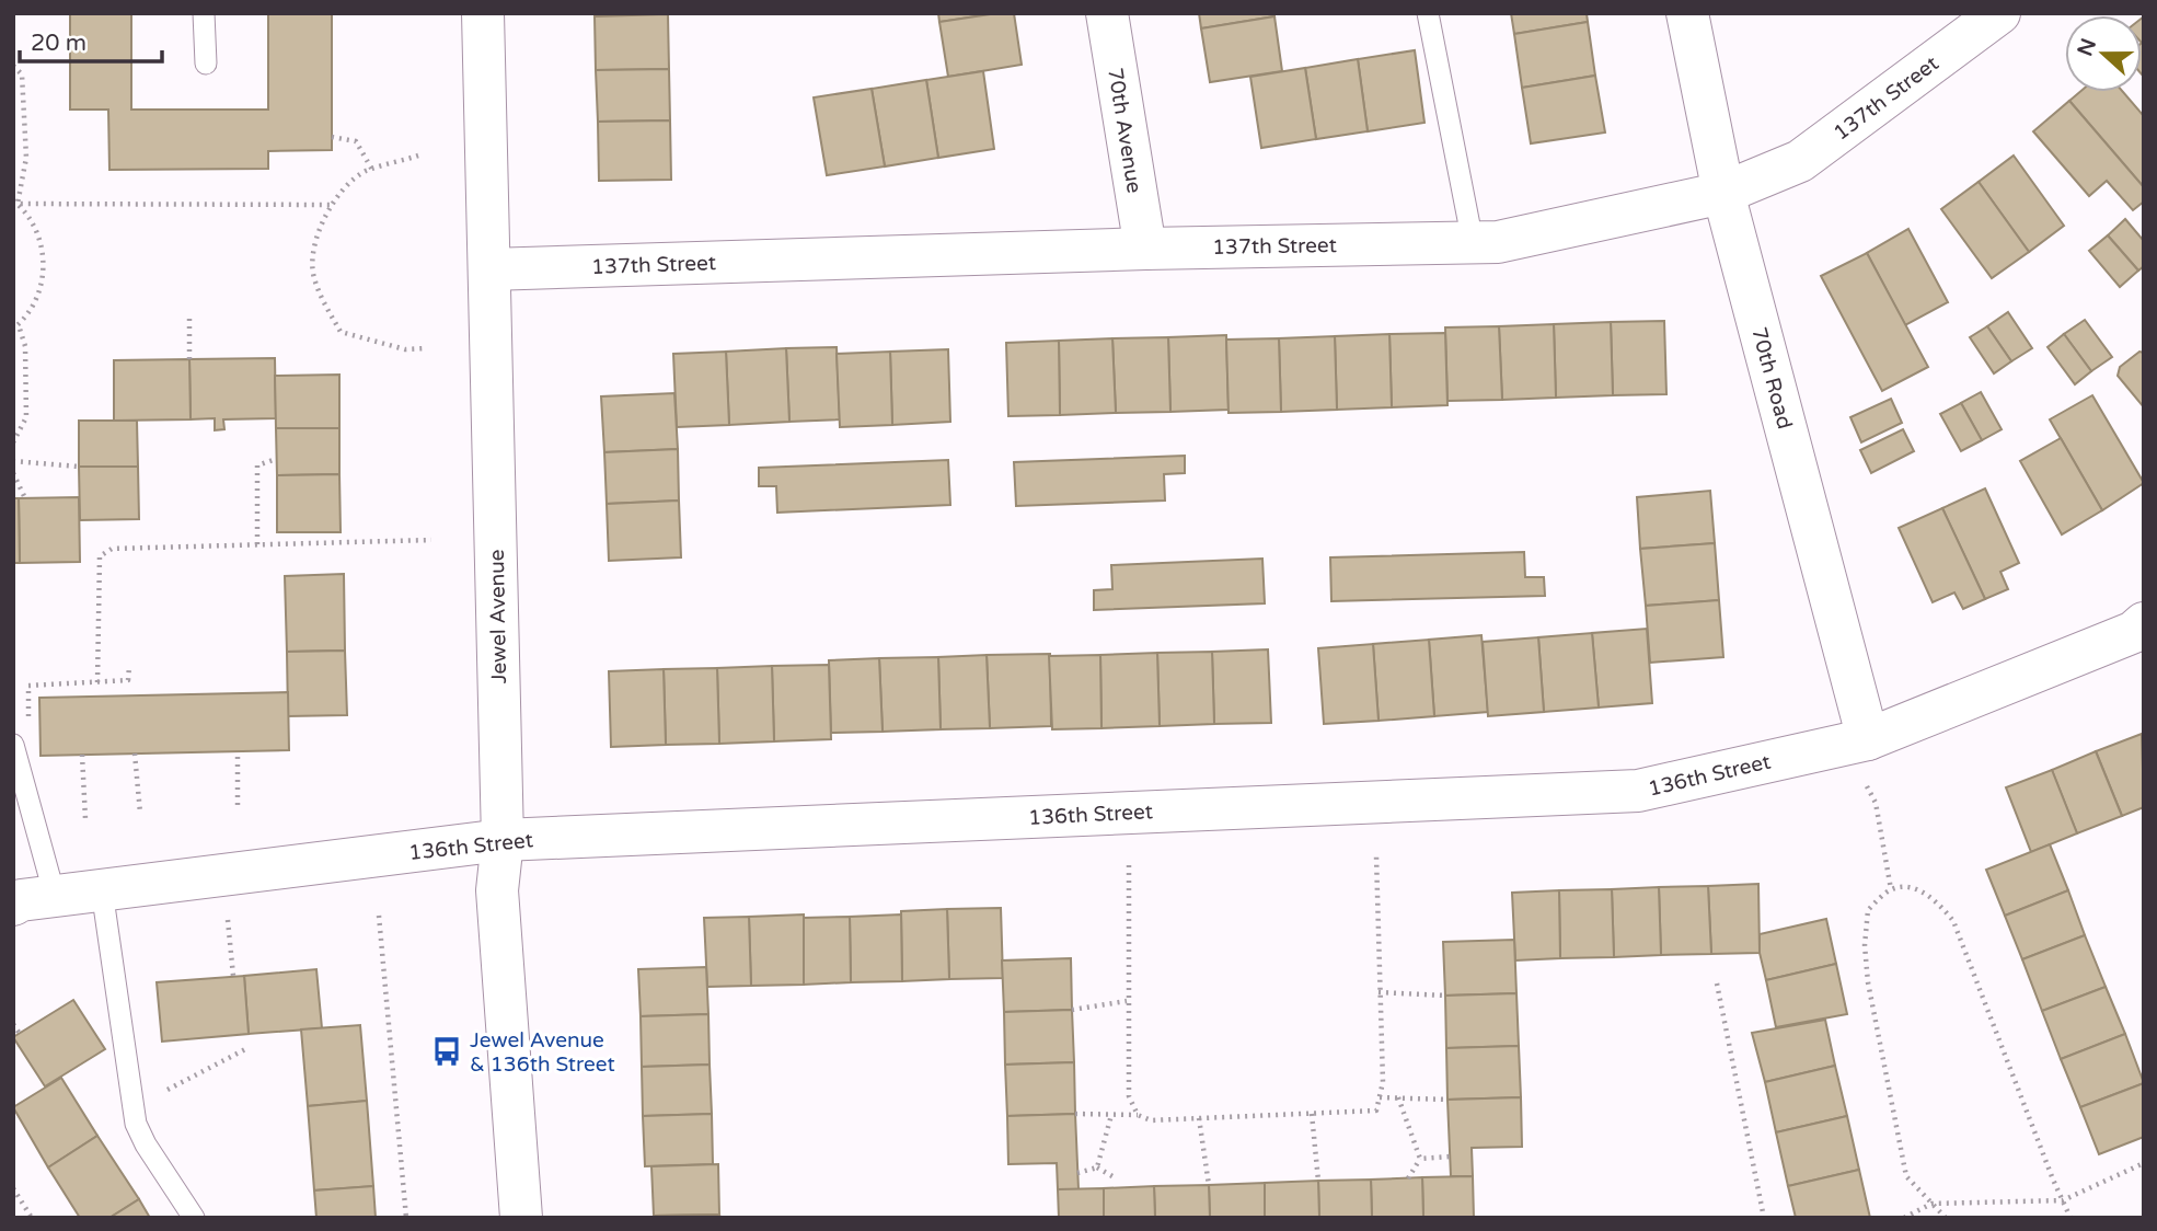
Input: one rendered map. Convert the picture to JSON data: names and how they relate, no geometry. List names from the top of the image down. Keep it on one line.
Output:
{"streets":{"street":["137th Street","70th Avenue","70th Road","Jewel Avenue","136th Street"]},"crossings":[["137th Street","70th Avenue"],["137th Street","70th Road"],["137th Street","Jewel Avenue"],["70th Road","136th Street"],["Jewel Avenue","136th Street"]],"places":{"bus stop":["Jewel Avenue & 136th Street"]},"scale_bar":"20 m","north":"left"}
